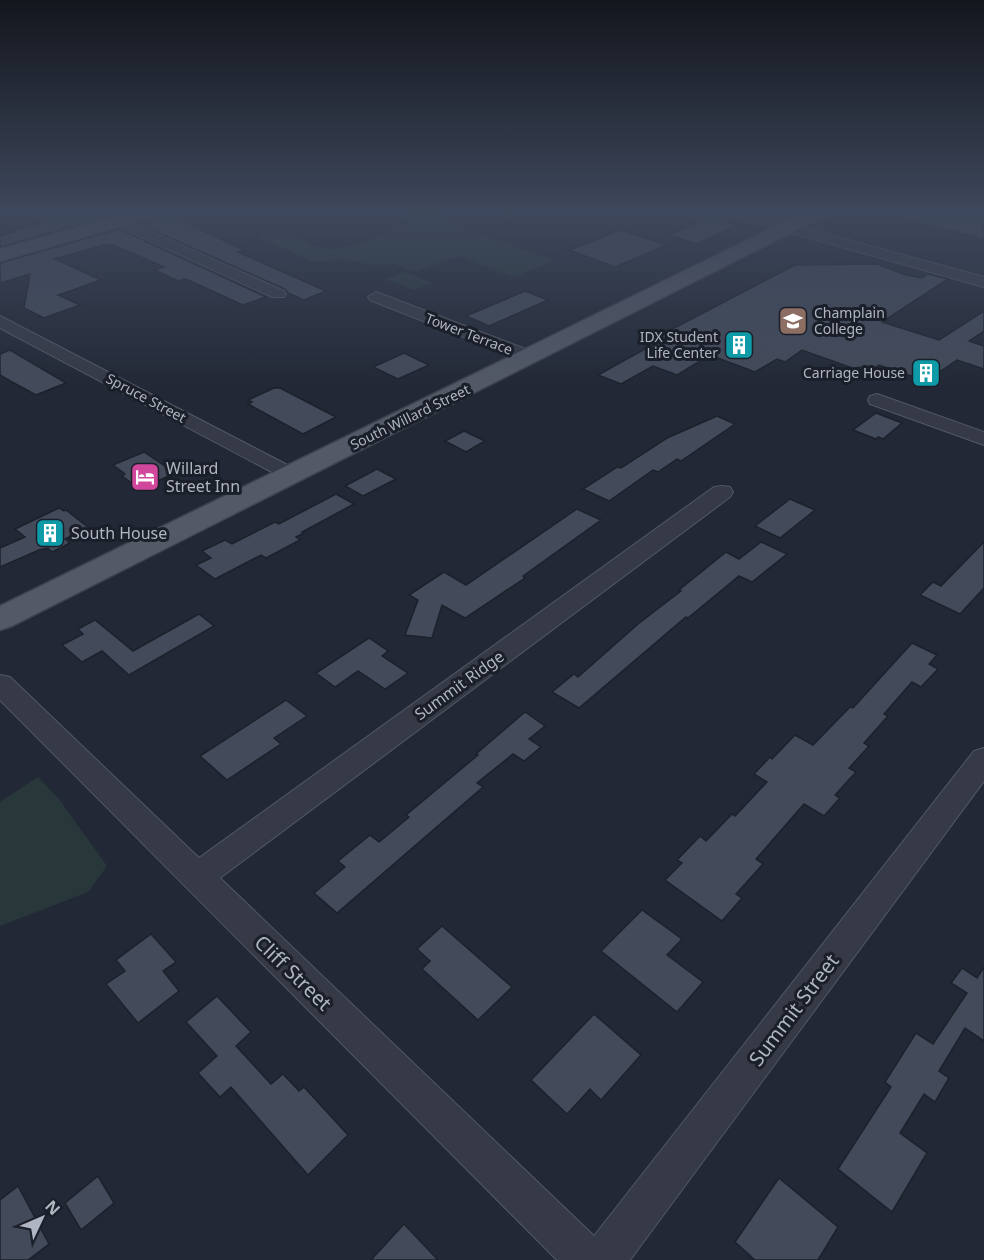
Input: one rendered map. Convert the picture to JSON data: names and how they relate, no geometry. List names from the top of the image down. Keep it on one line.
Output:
{"streets":{"main road":["South Willard Street"],"street":["Tower Terrace","Spruce Street","Summit Ridge","Cliff Street","Summit Street"]},"crossings":[["Tower Terrace","South Willard Street"],["Spruce Street","South Willard Street"],["Summit Ridge","Cliff Street"]],"places":{"school or university":["Champlain College"],"building":["IDX Student Life Center","Carriage House","South House"],"hotel":["Willard Street Inn"]},"north":"top right"}
